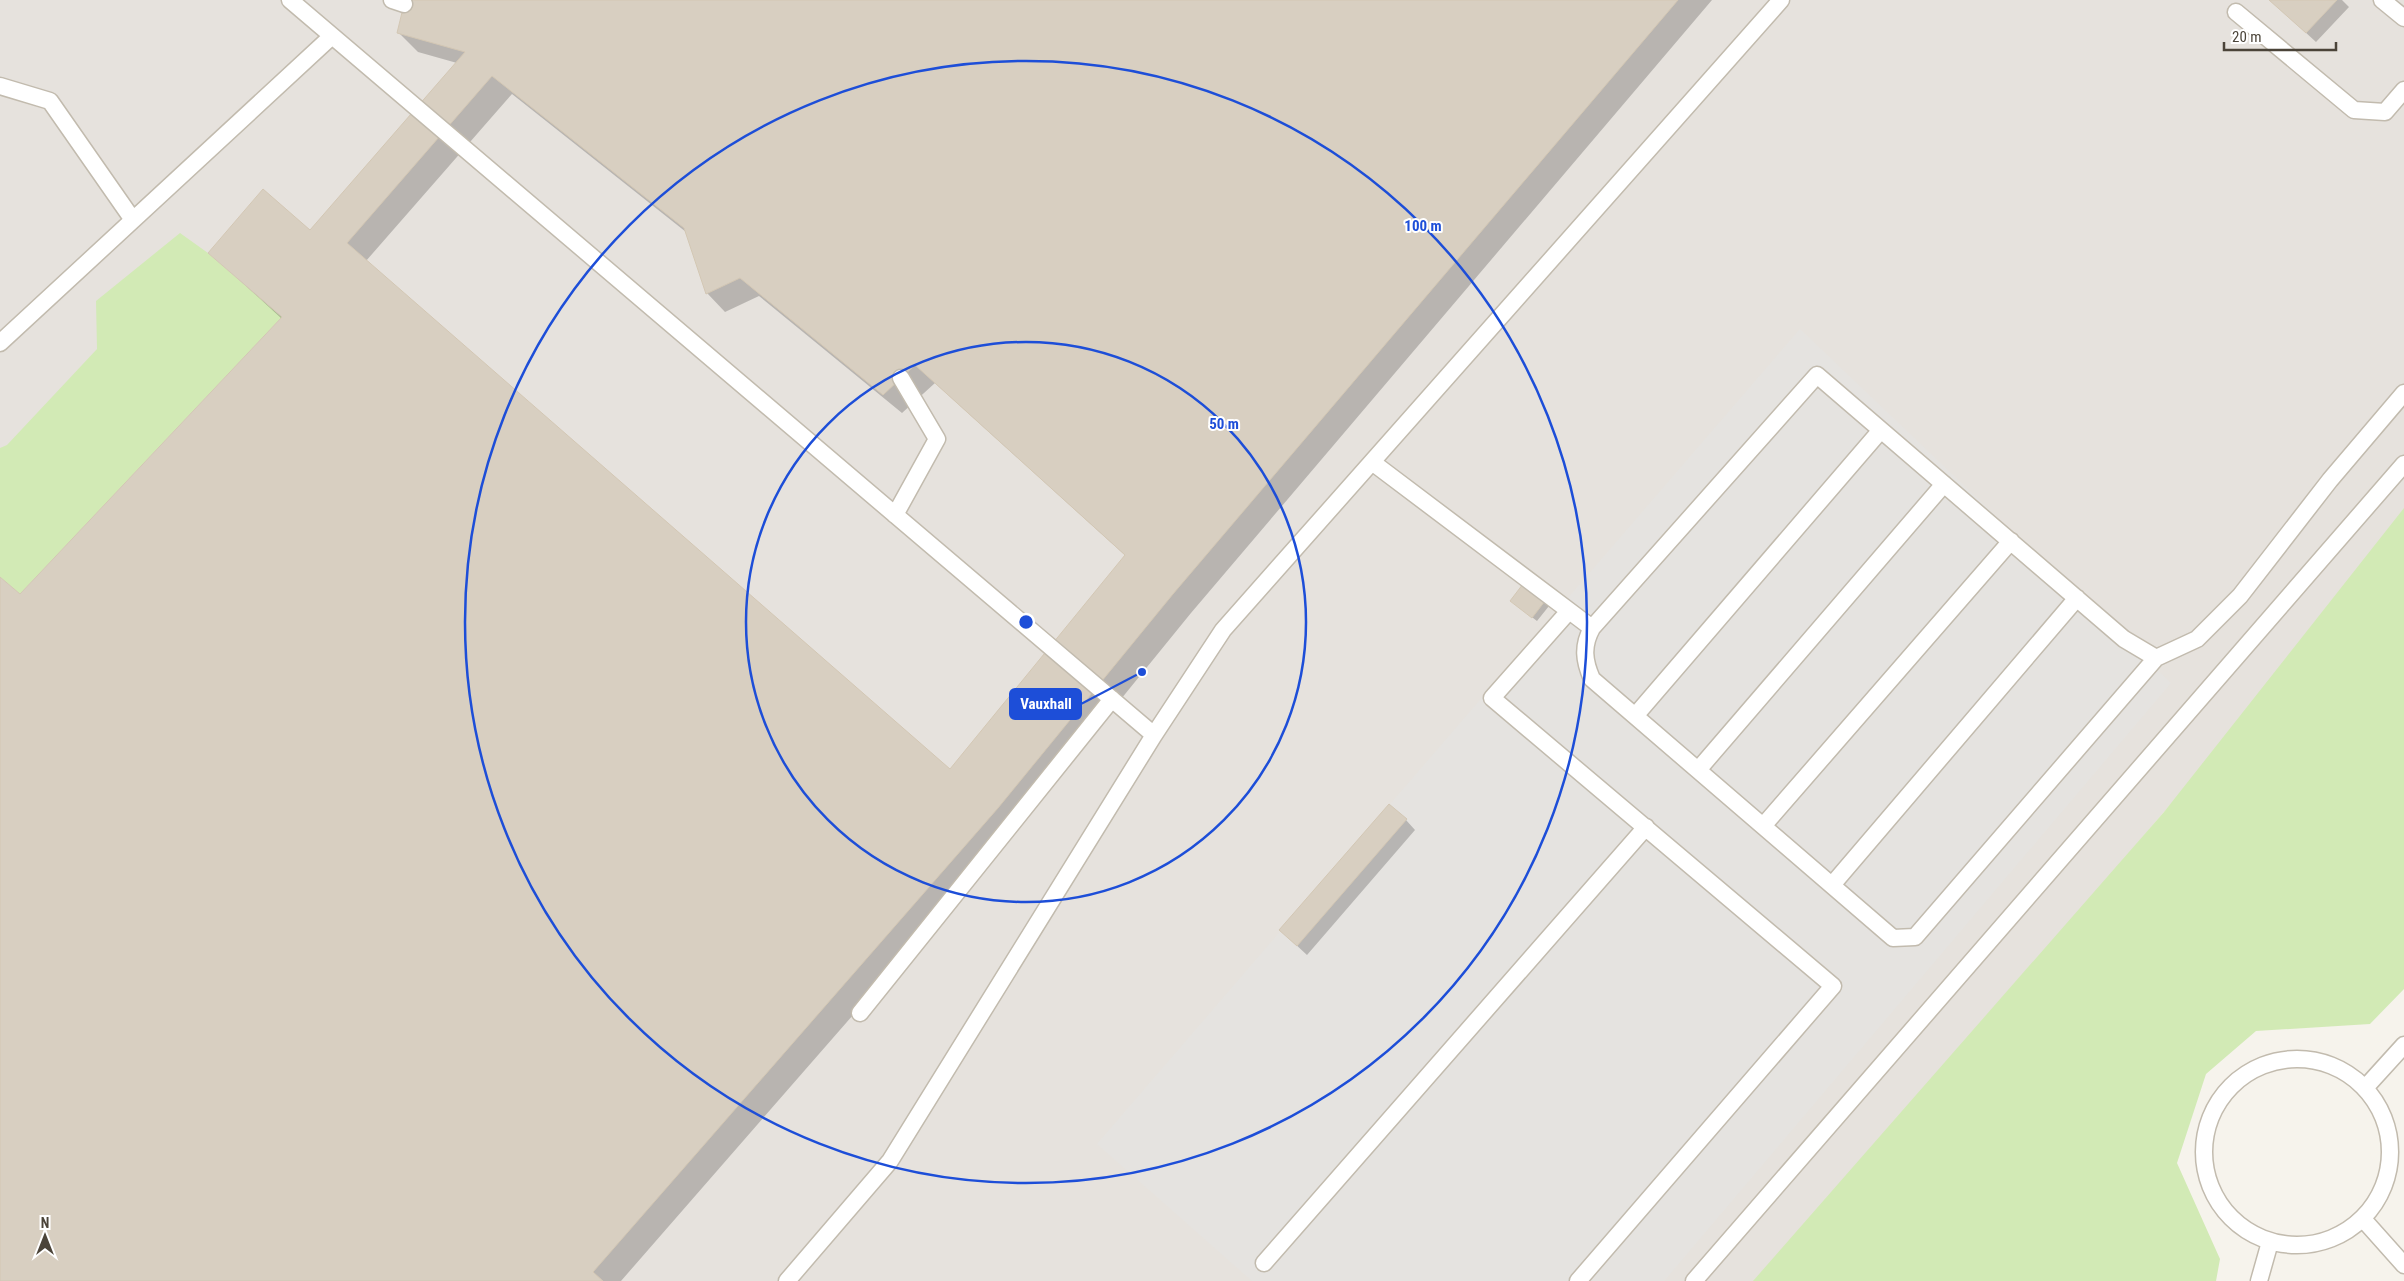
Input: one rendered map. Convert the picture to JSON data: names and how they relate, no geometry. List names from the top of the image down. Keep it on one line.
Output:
{"places":["Vauxhall"],"scale_bar":"20 m","north":"top","rings":["100 m","50 m"]}
